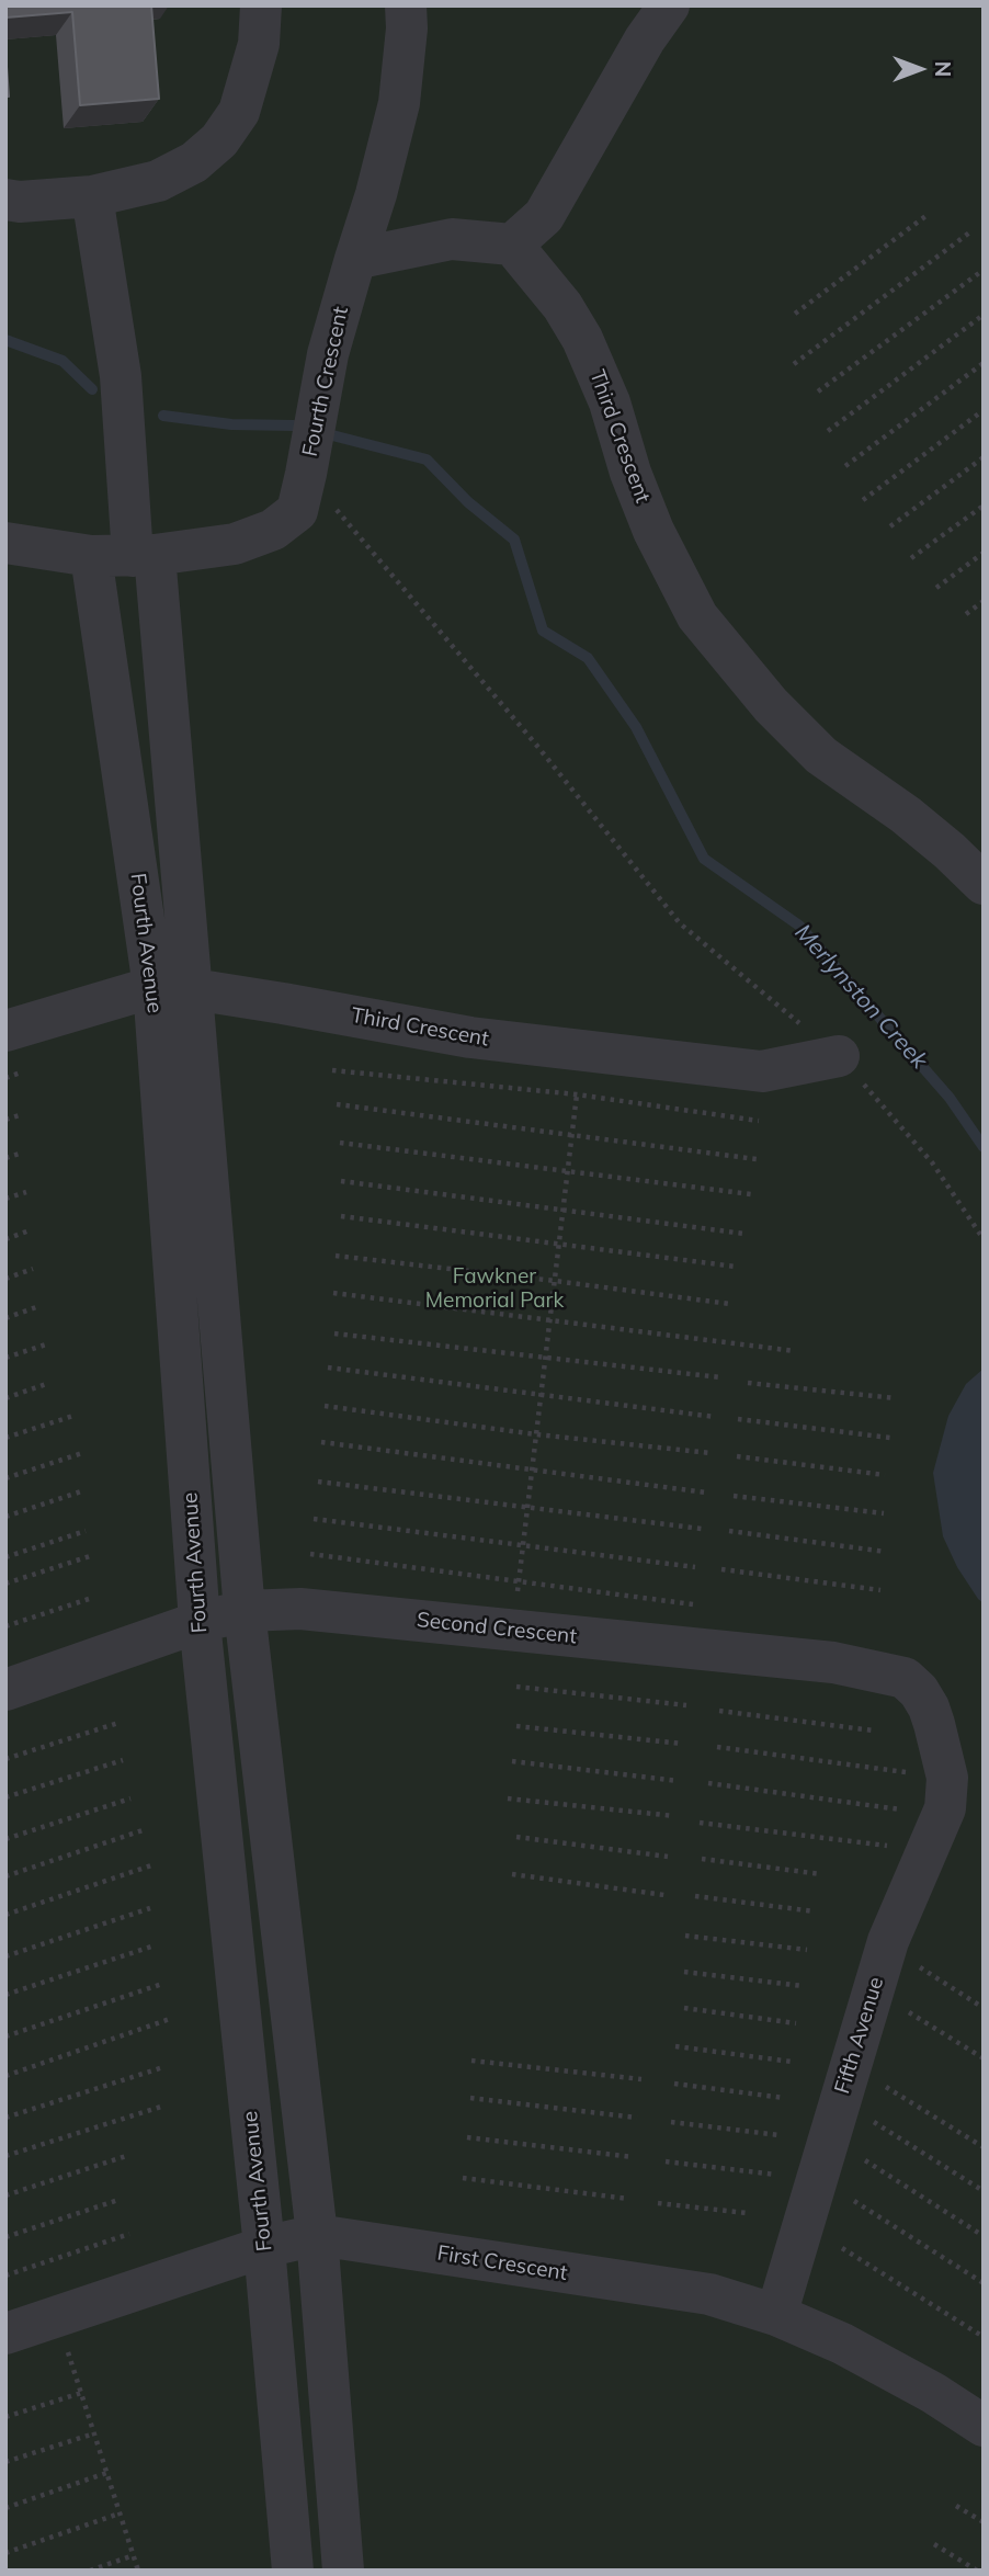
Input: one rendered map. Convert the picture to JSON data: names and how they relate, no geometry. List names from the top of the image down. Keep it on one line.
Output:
{"streets":{"lane":["Fourth Crescent","Third Crescent","Fourth Avenue","Second Crescent","Fifth Avenue","First Crescent"]},"crossings":[["Fourth Crescent","Fourth Avenue"],["Third Crescent","Fourth Avenue"],["Fourth Avenue","Second Crescent"],["Fourth Avenue","First Crescent"],["Second Crescent","Fifth Avenue"],["Fifth Avenue","First Crescent"]],"water":["Merlynston Creek"],"parks":["Fawkner Memorial Park"],"north":"right"}
